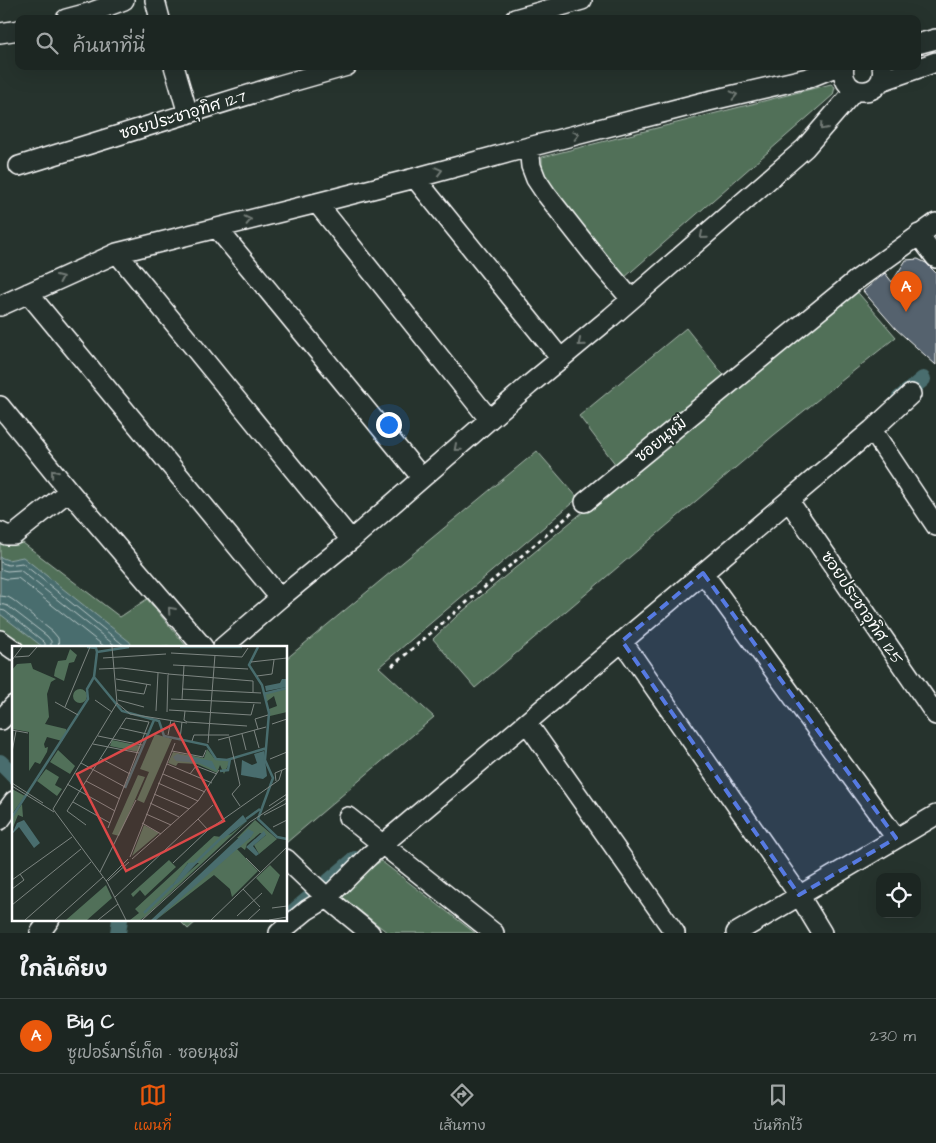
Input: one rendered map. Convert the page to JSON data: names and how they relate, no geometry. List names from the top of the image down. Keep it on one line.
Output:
{"streets":{"street":["ซอยประชาอุทิศ 127","ซอยนุชมี","ซอยประชาอุทิศ 125"]},"page":{"search":"ค้นหาที่นี่","pins":"A","heading":"ใกล้เคียง","list":[{"mark":"A","name":"Big C","note":"ซูเปอร์มาร์เก็ต · ซอยนุชมี","value":"230 m"}],"nav":["แผนที่","เส้นทาง","บันทึกไว้"]}}
